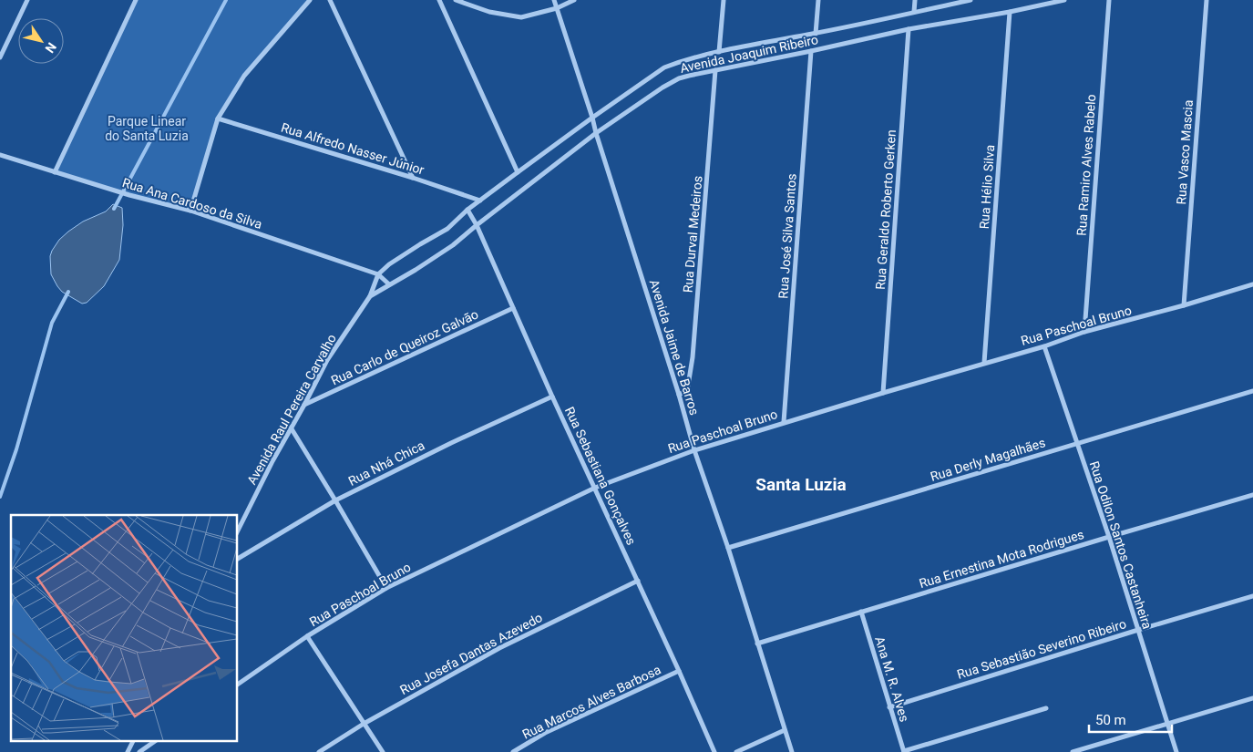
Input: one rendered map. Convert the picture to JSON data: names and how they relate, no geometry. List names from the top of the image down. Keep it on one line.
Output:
{"streets":{"street":["Avenida Joaquim Ribeiro","Rua Alfredo Nasser Júnior","Rua Vasco Mascia","Rua Ramiro Alves Rabelo","Rua Hélio Silva","Rua Ana Cardoso da Silva","Rua Geraldo Roberto Gerken","Rua Durval Medeiros","Rua José Silva Santos","Rua Paschoal Bruno","Rua Carlo de Queiroz Galvão","Avenida Jaime de Barros","Avenida Raul Pereira Carvalho","Rua Derly Magalhães","Rua Nhá Chica","Rua Sebastiana Gonçalves","Rua Odilon Santos Castanheira","Rua Ernestina Mota Rodrigues","Rua Sebastião Severino Ribeiro","Rua Josefa Dantas Azevedo","Ana M. R. Alves","Rua Marcos Alves Barbosa"]},"crossings":[["Avenida Joaquim Ribeiro","Rua Alfredo Nasser Júnior"],["Avenida Joaquim Ribeiro","Rua Hélio Silva"],["Avenida Joaquim Ribeiro","Rua Ana Cardoso da Silva"],["Avenida Joaquim Ribeiro","Rua Geraldo Roberto Gerken"],["Avenida Joaquim Ribeiro","Rua Durval Medeiros"],["Avenida Joaquim Ribeiro","Rua José Silva Santos"],["Avenida Joaquim Ribeiro","Avenida Jaime de Barros"],["Avenida Joaquim Ribeiro","Avenida Raul Pereira Carvalho"],["Avenida Joaquim Ribeiro","Rua Sebastiana Gonçalves"],["Rua Vasco Mascia","Rua Paschoal Bruno"],["Rua Ramiro Alves Rabelo","Rua Paschoal Bruno"],["Rua Hélio Silva","Rua Paschoal Bruno"],["Rua Ana Cardoso da Silva","Avenida Raul Pereira Carvalho"],["Rua Geraldo Roberto Gerken","Rua Paschoal Bruno"],["Rua Durval Medeiros","Avenida Jaime de Barros"],["Rua José Silva Santos","Rua Paschoal Bruno"],["Rua Paschoal Bruno","Avenida Jaime de Barros"],["Rua Paschoal Bruno","Rua Sebastiana Gonçalves"],["Rua Paschoal Bruno","Rua Odilon Santos Castanheira"],["Rua Carlo de Queiroz Galvão","Avenida Raul Pereira Carvalho"],["Rua Carlo de Queiroz Galvão","Rua Sebastiana Gonçalves"],["Avenida Jaime de Barros","Rua Derly Magalhães"],["Avenida Jaime de Barros","Rua Ernestina Mota Rodrigues"],["Rua Derly Magalhães","Rua Odilon Santos Castanheira"],["Rua Nhá Chica","Rua Sebastiana Gonçalves"],["Rua Sebastiana Gonçalves","Rua Josefa Dantas Azevedo"],["Rua Sebastiana Gonçalves","Rua Marcos Alves Barbosa"],["Rua Odilon Santos Castanheira","Rua Ernestina Mota Rodrigues"],["Rua Odilon Santos Castanheira","Rua Sebastião Severino Ribeiro"],["Rua Ernestina Mota Rodrigues","Ana M. R. Alves"],["Rua Sebastião Severino Ribeiro","Ana M. R. Alves"]],"districts":["Santa Luzia"],"parks":["Parque Linear do Santa Luzia"],"scale_bar":"50 m","north":"bottom right"}
